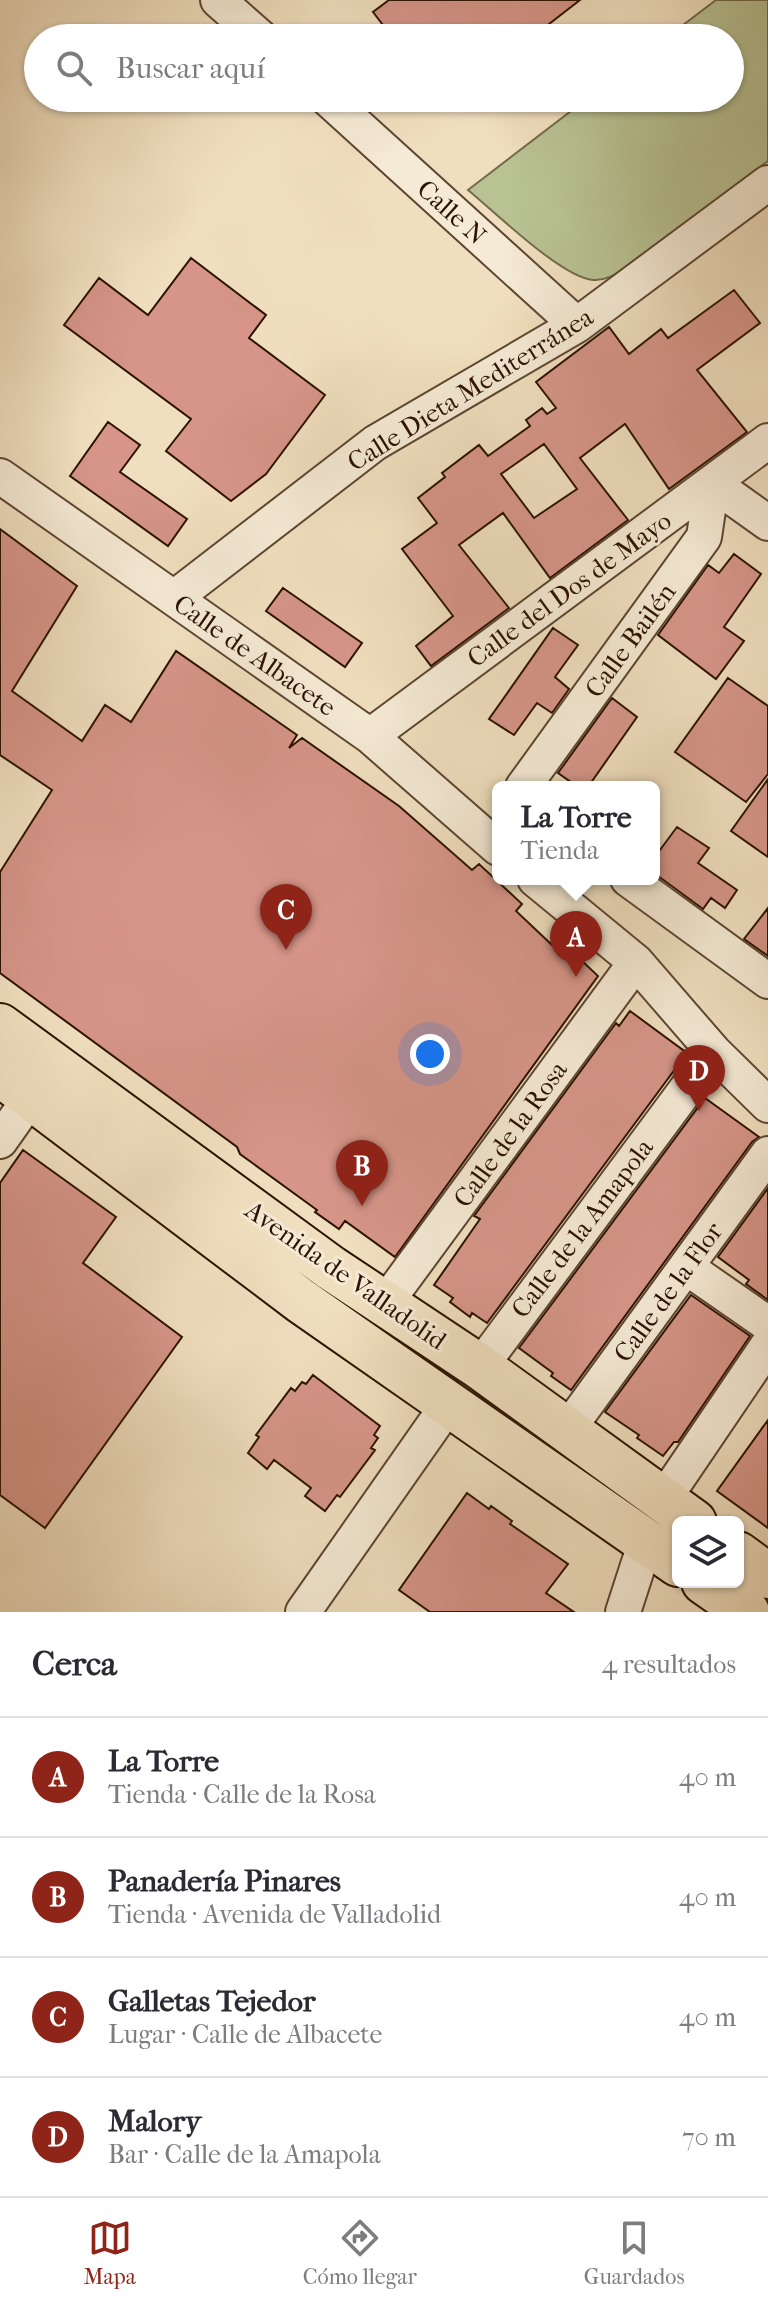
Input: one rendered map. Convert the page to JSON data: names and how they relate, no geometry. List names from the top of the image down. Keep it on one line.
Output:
{"streets":{"main road":["Avenida de Valladolid"],"street":["Calle N","Calle Dieta Mediterránea","Calle del Dos de Mayo","Calle Bailén","Calle de Albacete","Calle de la Rosa","Calle de la Amapola","Calle de la Flor"]},"crossings":[["Calle N","Calle Dieta Mediterránea"],["Calle Dieta Mediterránea","Calle de Albacete"],["Calle del Dos de Mayo","Calle Bailén"],["Calle del Dos de Mayo","Calle de Albacete"],["Calle de la Rosa","Avenida de Valladolid"],["Calle de la Amapola","Avenida de Valladolid"],["Avenida de Valladolid","Calle de la Flor"]],"page":{"search":"Buscar aquí","popup":["La Torre","Tienda"],"pins":["C","A","D","B"],"heading":["Cerca","4 resultados"],"list":[{"mark":"A","name":"La Torre","note":"Tienda · Calle de la Rosa","value":"40 m"},{"mark":"B","name":"Panadería Pinares","note":"Tienda · Avenida de Valladolid","value":"40 m"},{"mark":"C","name":"Galletas Tejedor","note":"Lugar · Calle de Albacete","value":"40 m"},{"mark":"D","name":"Malory","note":"Bar · Calle de la Amapola","value":"70 m"}],"nav":["Mapa","Cómo llegar","Guardados"]}}
